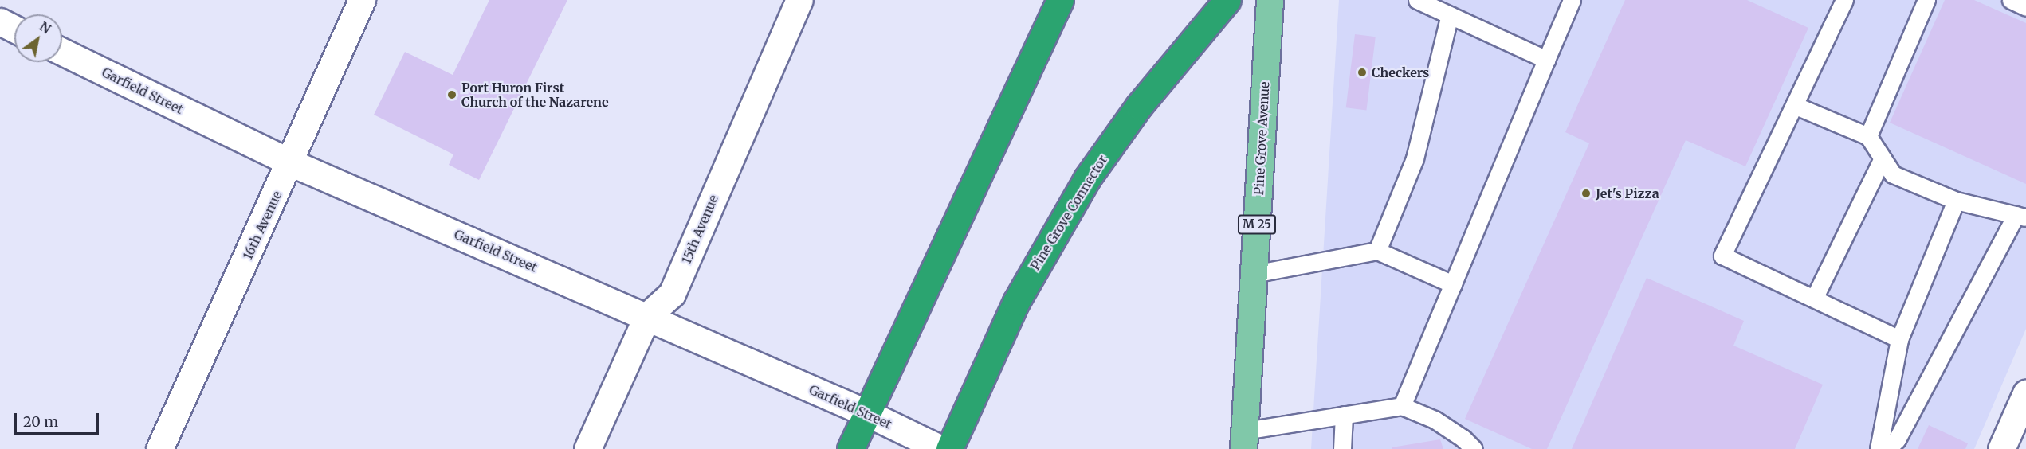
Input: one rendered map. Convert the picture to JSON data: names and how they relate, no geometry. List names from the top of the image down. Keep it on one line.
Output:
{"streets":{"highway":["Pine Grove Connector"],"main road":["Pine Grove Avenue","M 25"],"street":["Garfield Street","16th Avenue","15th Avenue"]},"crossings":[["Garfield Street","16th Avenue"],["Garfield Street","15th Avenue"]],"places":["Checkers","Port Huron First Church of the Nazarene","Jet's Pizza"],"scale_bar":"20 m","north":"top right"}
